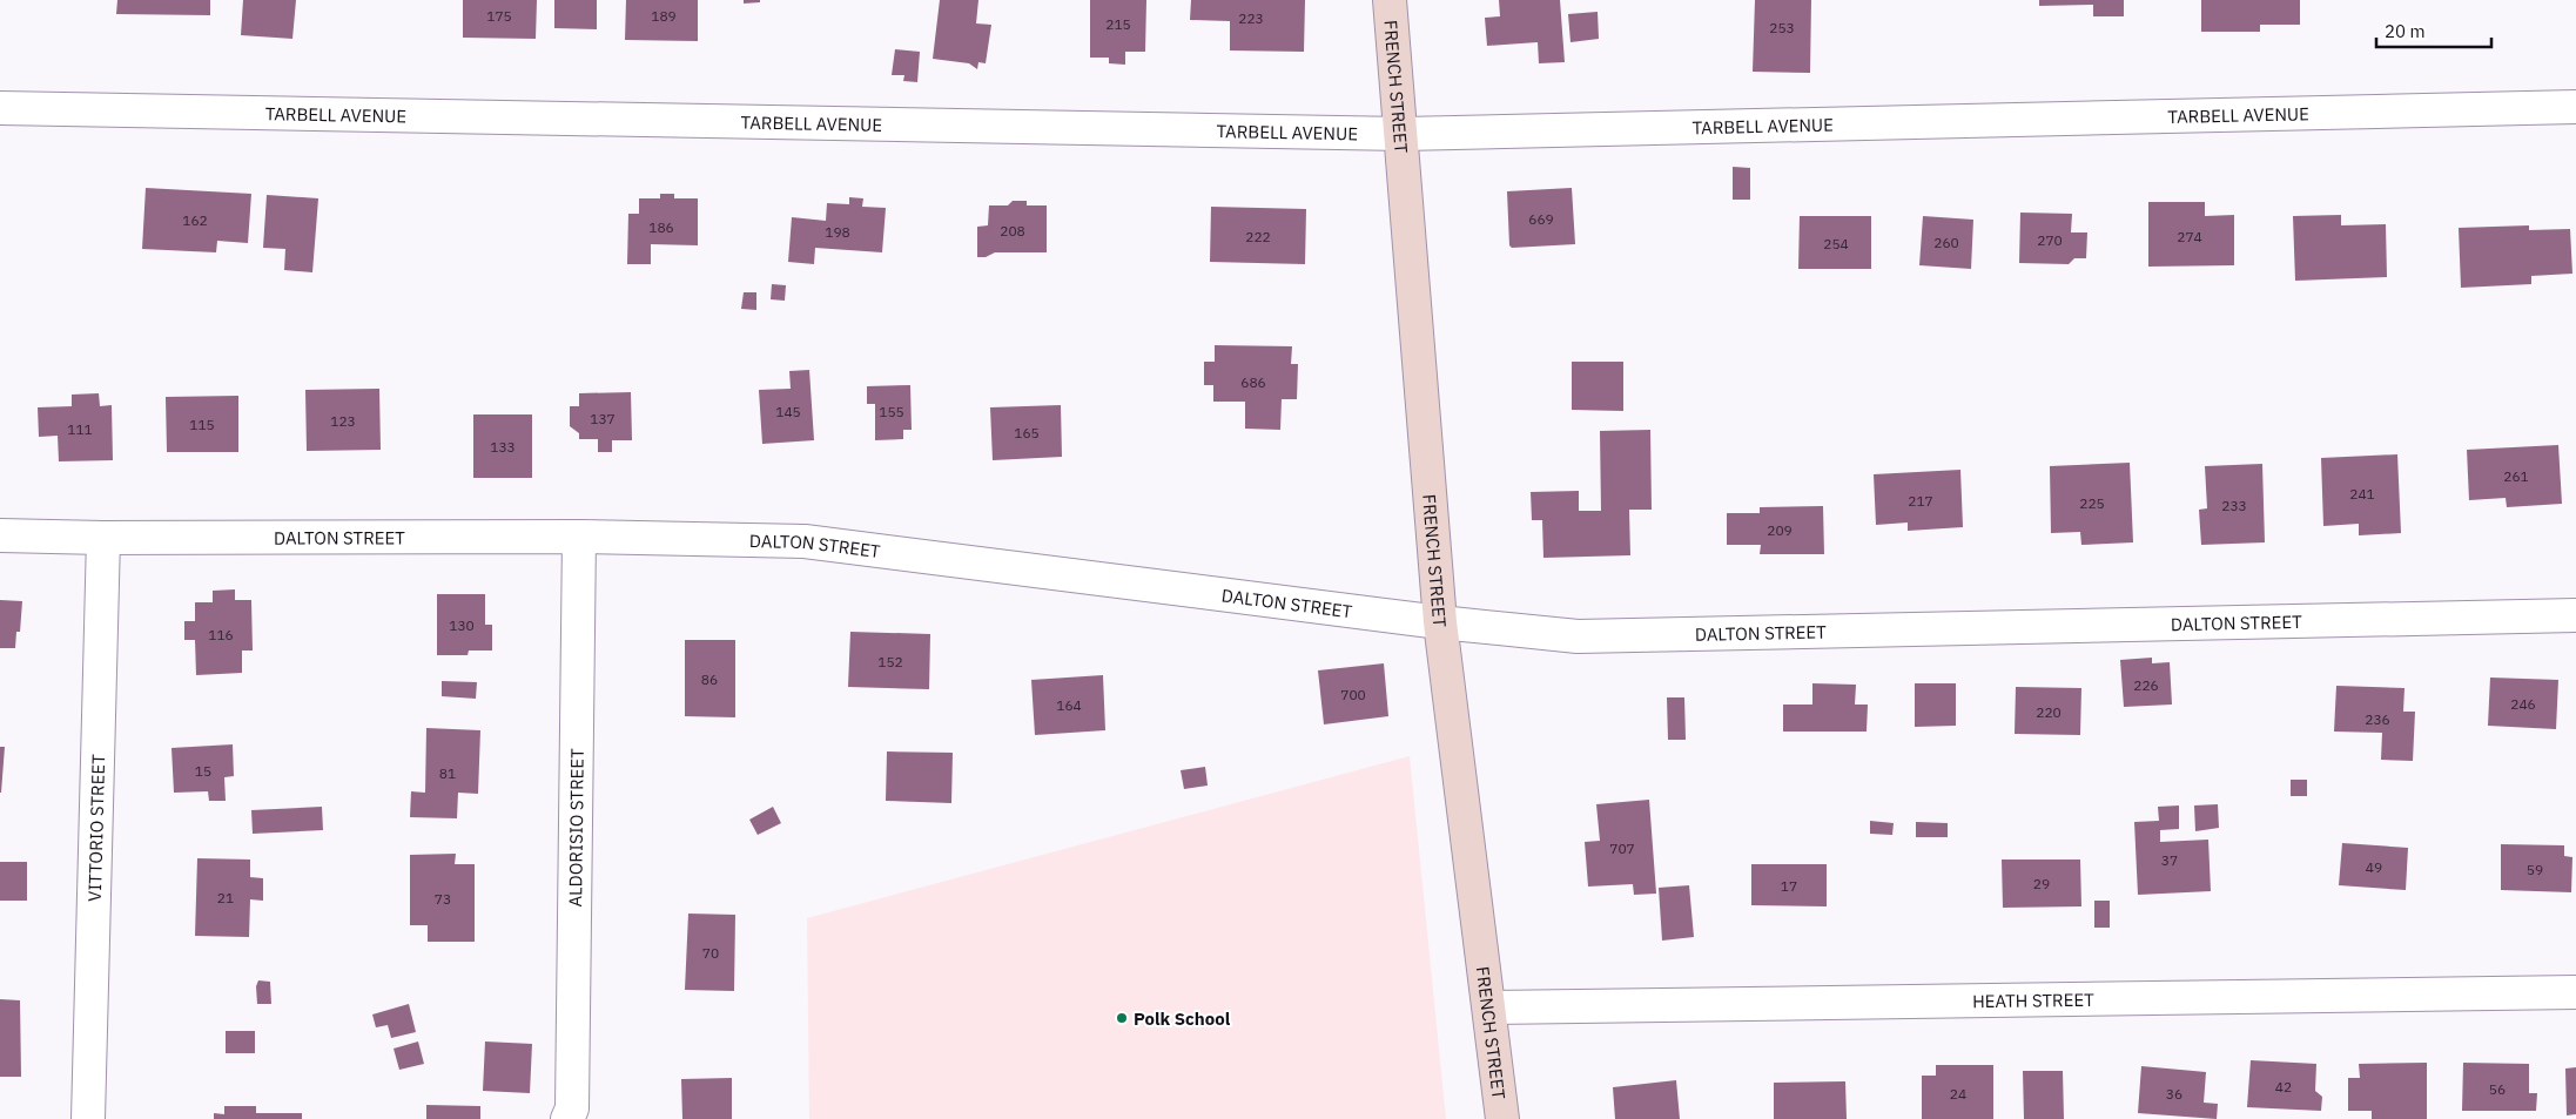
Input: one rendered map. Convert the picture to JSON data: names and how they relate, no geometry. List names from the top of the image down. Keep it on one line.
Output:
{"streets":{"street":["FRENCH STREET","TARBELL AVENUE","DALTON STREET","VITTORIO STREET","ALDORISIO STREET","HEATH STREET"]},"crossings":[["FRENCH STREET","TARBELL AVENUE"],["FRENCH STREET","DALTON STREET"],["FRENCH STREET","HEATH STREET"],["DALTON STREET","VITTORIO STREET"],["DALTON STREET","ALDORISIO STREET"]],"places":["Polk School"],"house_numbers":["175","189","223","215","253","669","162","186","208","198","222","274","270","260","254","686","145","155","137","123","115","111","165","133","261","241","217","225","233","209","130","116","152","86","226","700","246","164","220","236","15","81","707","37","49","59","29","17","21","73","70","42","56","24","36"],"scale_bar":"20 m"}
